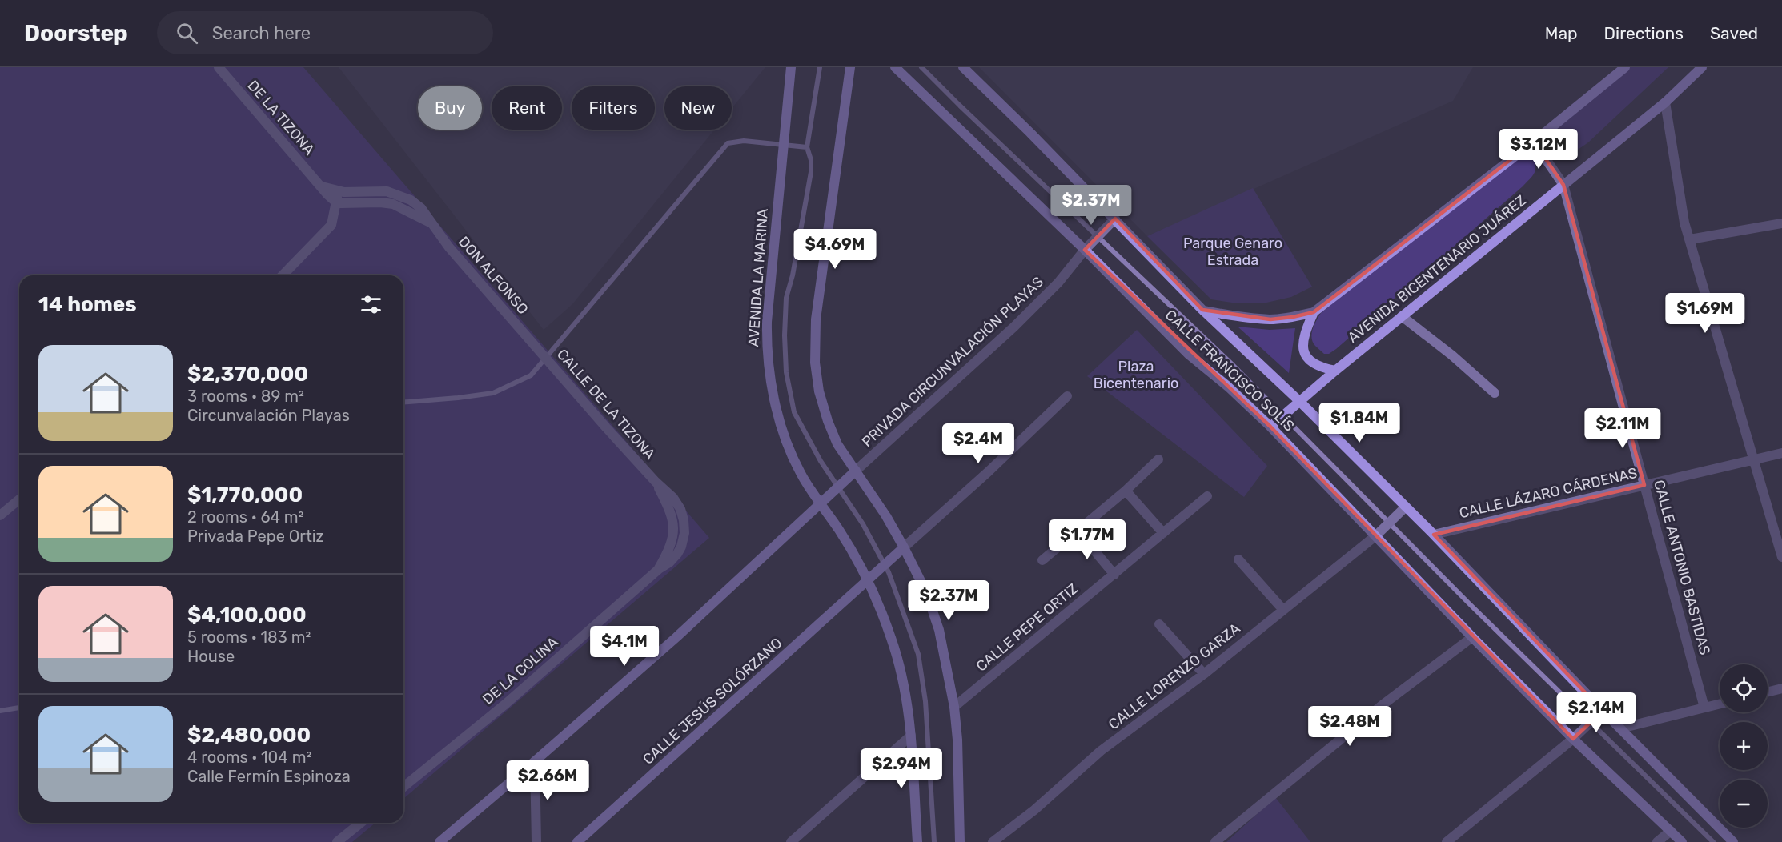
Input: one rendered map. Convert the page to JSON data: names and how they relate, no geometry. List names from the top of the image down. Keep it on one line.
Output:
{"streets":{"main road":["AVENIDA BICENTENARIO JUÁREZ","AVENIDA LA MARINA","CALLE FRANCISCO SOLÍS","CALLE JESÚS SOLÓRZANO"],"street":["DE LA TIZONA","DON ALFONSO","PRIVADA CIRCUNVALACIÓN PLAYAS","CALLE DE LA TIZONA","CALLE LÁZARO CÁRDENAS","CALLE ANTONIO BASTIDAS","CALLE PEPE ORTIZ","DE LA COLINA","CALLE LORENZO GARZA"]},"crossings":[["DE LA TIZONA","DON ALFONSO"],["AVENIDA BICENTENARIO JUÁREZ","CALLE FRANCISCO SOLÍS"],["AVENIDA BICENTENARIO JUÁREZ","CALLE ANTONIO BASTIDAS"],["DON ALFONSO","CALLE DE LA TIZONA"],["AVENIDA LA MARINA","CALLE JESÚS SOLÓRZANO"],["PRIVADA CIRCUNVALACIÓN PLAYAS","CALLE FRANCISCO SOLÍS"],["CALLE FRANCISCO SOLÍS","CALLE LÁZARO CÁRDENAS"],["CALLE FRANCISCO SOLÍS","CALLE LORENZO GARZA"],["CALLE DE LA TIZONA","DE LA COLINA"],["CALLE LÁZARO CÁRDENAS","CALLE ANTONIO BASTIDAS"]],"parks":["Parque Genaro Estrada","Plaza Bicentenario"],"page":{"header":"Doorstep","search":"Search here","nav":["Map","Directions","Saved"],"chip":["Buy","Rent","Filters","New"],"price":["$3.12M","$2.37M","$4.69M","$1.69M","$1.84M","$2.11M","$2.4M","$1.77M","$2.37M","$4.1M","$2.14M","$2.48M","$2.94M","$2.66M"],"heading":"14 homes","list":[{"name":"$2,370,000","note":"3 rooms · 89 m² · Circunvalación Playas"},{"name":"$1,770,000","note":"2 rooms · 64 m² · Privada Pepe Ortiz"},{"name":"$4,100,000","note":"5 rooms · 183 m² · House"},{"name":"$2,480,000","note":"4 rooms · 104 m² · Calle Fermín Espinoza"}],"map_buttons":["+","−"]}}
